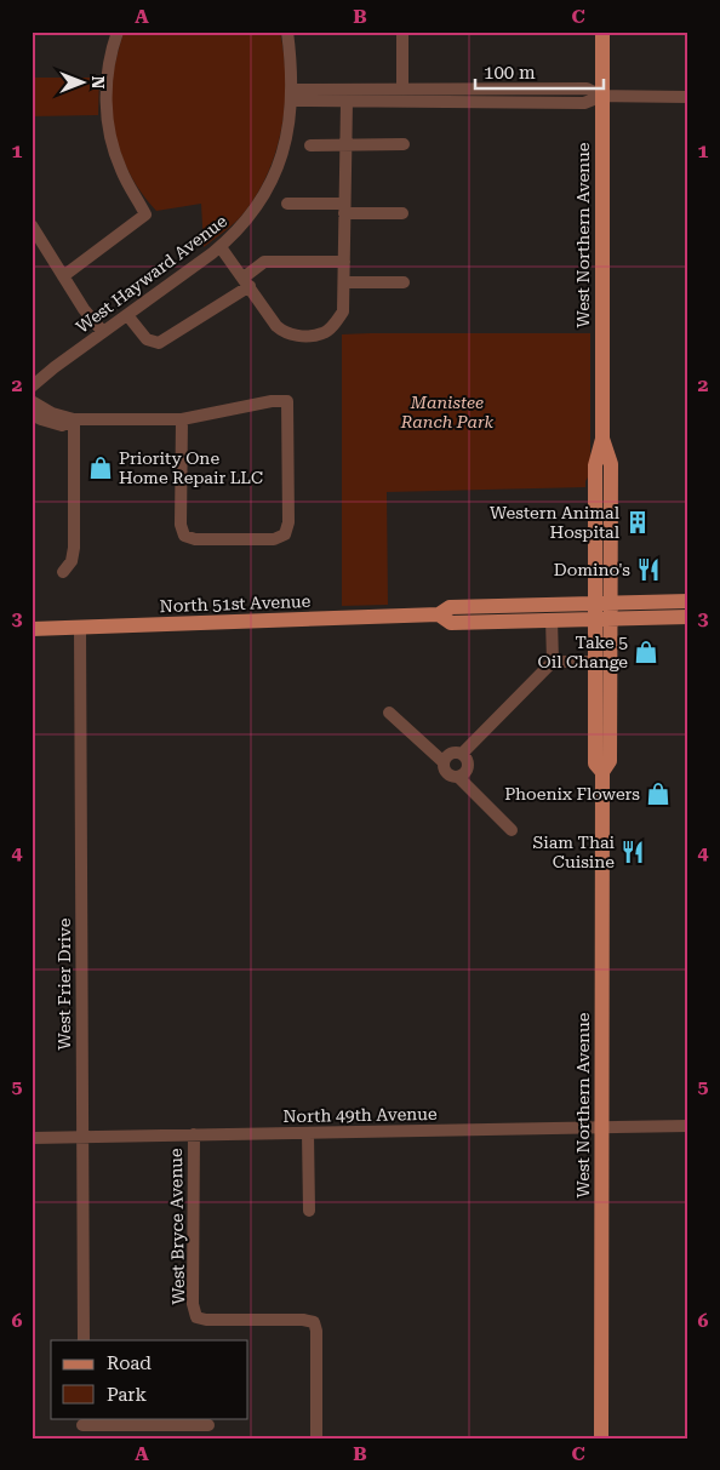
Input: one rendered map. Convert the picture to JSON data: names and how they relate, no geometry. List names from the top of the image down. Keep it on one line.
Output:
{"streets":{"main road":["West Northern Avenue","North 51st Avenue"],"street":["West Hayward Avenue","West Frier Drive","North 49th Avenue","West Bryce Avenue"]},"crossings":[["West Northern Avenue","North 51st Avenue"],["West Northern Avenue","North 49th Avenue"],["North 51st Avenue","West Frier Drive"],["West Frier Drive","North 49th Avenue"],["North 49th Avenue","West Bryce Avenue"]],"parks":["Manistee Ranch Park"],"places":{"shop":["Priority One Home Repair LLC","Take 5 Oil Change","Phoenix Flowers"],"building":["Western Animal Hospital"],"restaurant":["Domino's","Siam Thai Cuisine"]},"legend":["Road","Park"],"scale_bar":"100 m","north":"right","grid":{"columns":["A","B","C"],"rows":["1","2","3","4","5","6"]}}
